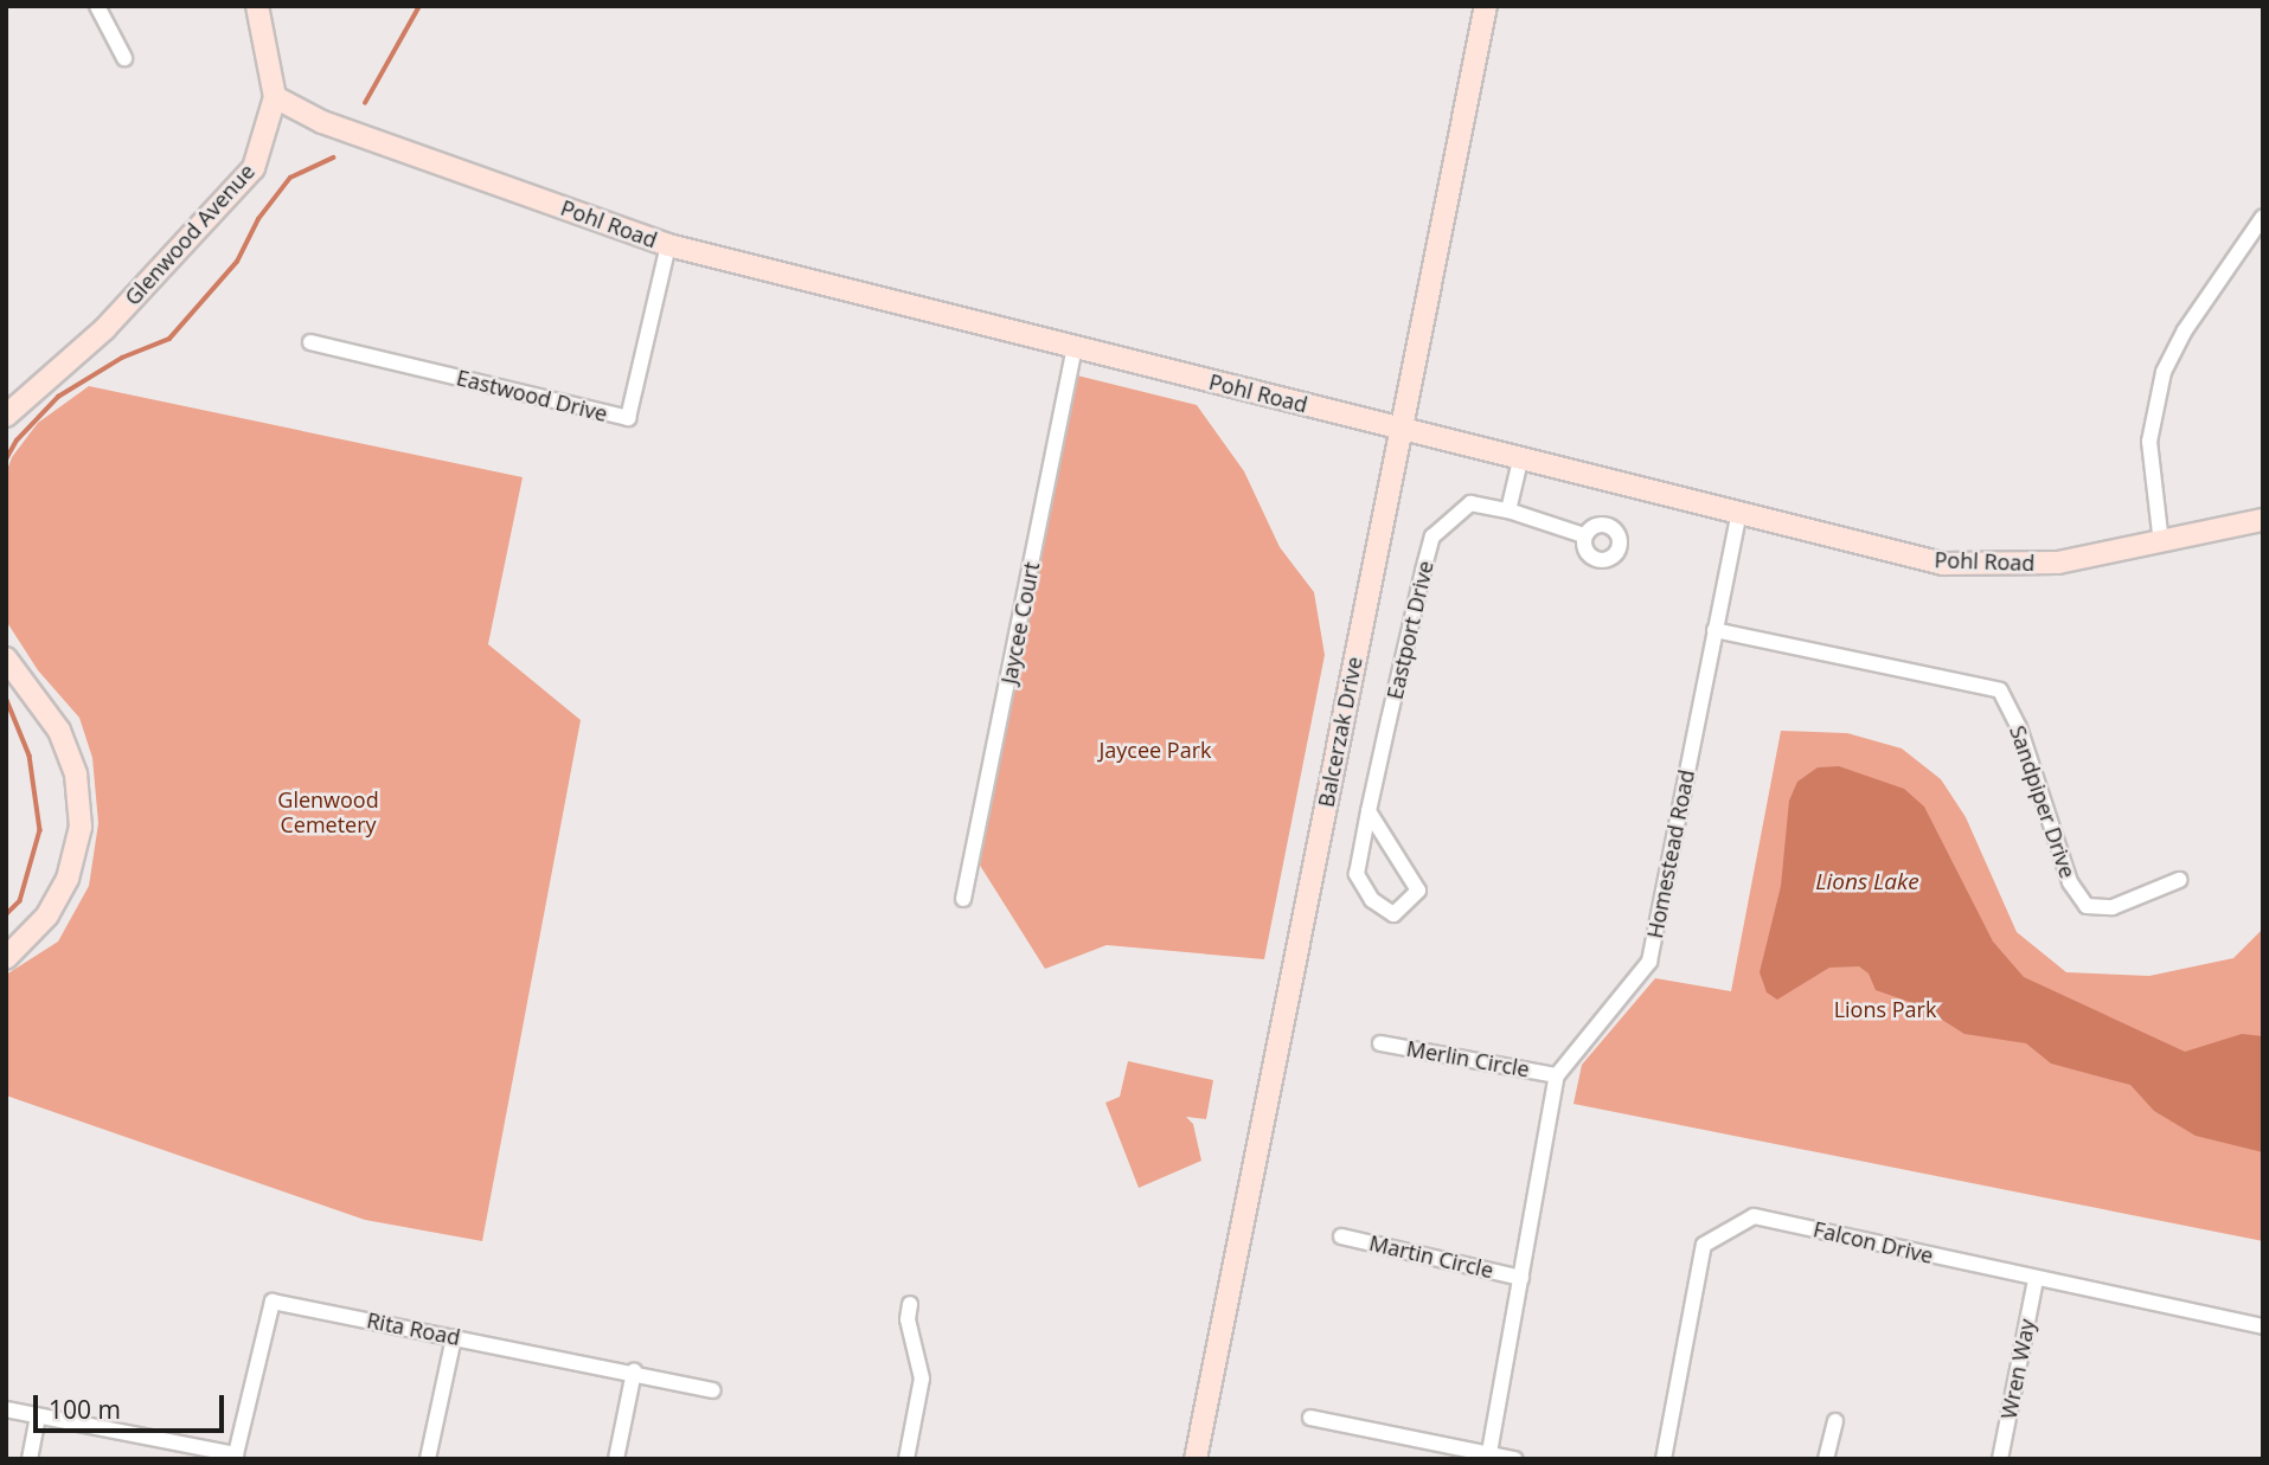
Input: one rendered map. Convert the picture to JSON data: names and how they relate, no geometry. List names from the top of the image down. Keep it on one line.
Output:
{"streets":{"street":["Pohl Road","Glenwood Avenue","Eastwood Drive","Jaycee Court","Eastport Drive","Balcerzak Drive","Sandpiper Drive","Homestead Road","Merlin Circle","Falcon Drive","Martin Circle","Rita Road","Wren Way"]},"crossings":[["Pohl Road","Glenwood Avenue"],["Pohl Road","Eastwood Drive"],["Pohl Road","Jaycee Court"],["Pohl Road","Balcerzak Drive"],["Pohl Road","Homestead Road"],["Sandpiper Drive","Homestead Road"],["Homestead Road","Merlin Circle"],["Homestead Road","Martin Circle"],["Falcon Drive","Wren Way"]],"water":["Lions Lake"],"parks":["Jaycee Park","Glenwood Cemetery","Lions Park"],"scale_bar":"100 m"}
